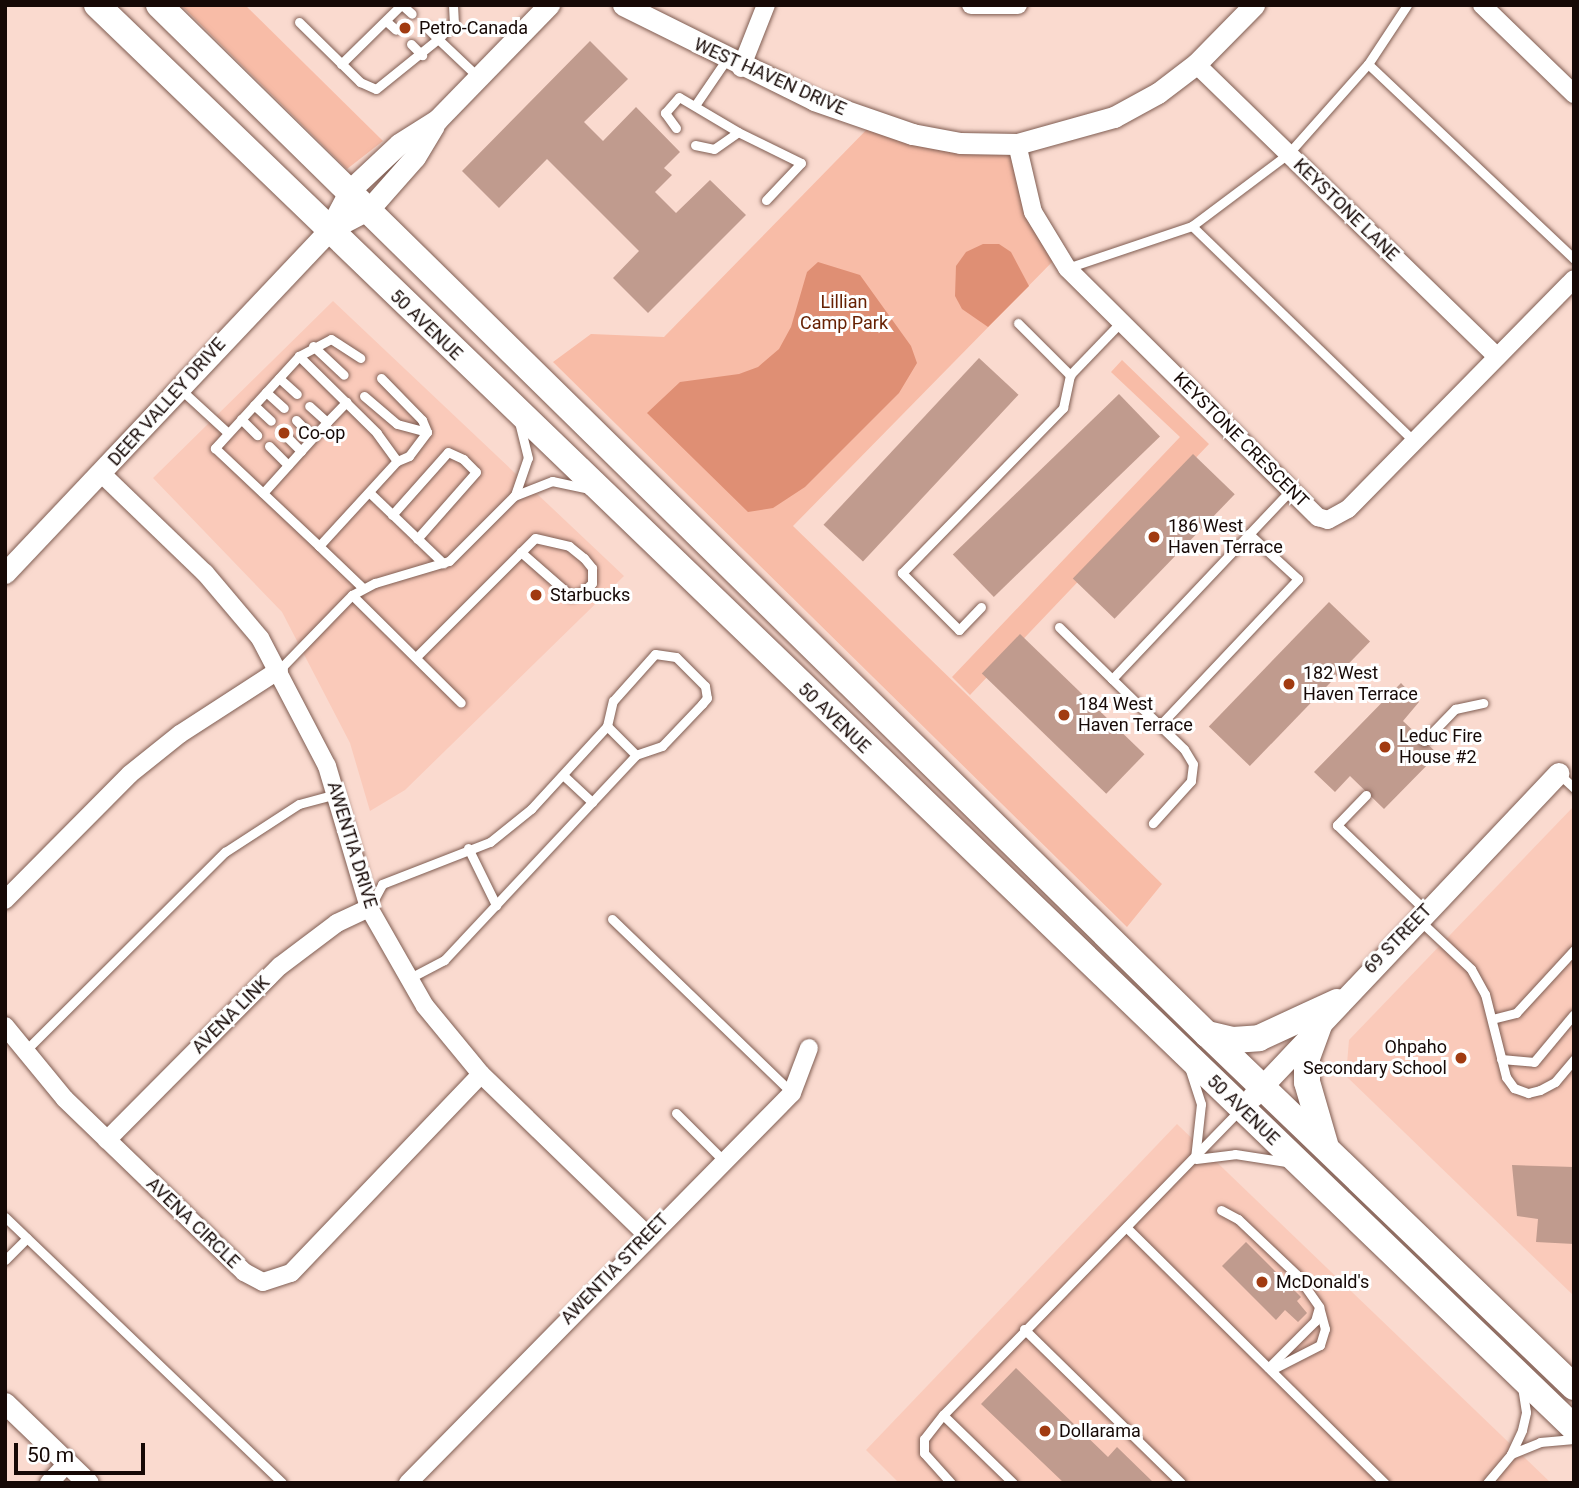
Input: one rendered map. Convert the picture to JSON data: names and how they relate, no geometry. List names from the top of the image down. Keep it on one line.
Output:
{"streets":{"main road":["50 AVENUE"],"street":["WEST HAVEN DRIVE","KEYSTONE LANE","DEER VALLEY DRIVE","KEYSTONE CRESCENT","AWENTIA DRIVE","69 STREET","AVENA LINK","AVENA CIRCLE","AWENTIA STREET"]},"crossings":[["WEST HAVEN DRIVE","KEYSTONE LANE"],["WEST HAVEN DRIVE","KEYSTONE CRESCENT"],["KEYSTONE LANE","KEYSTONE CRESCENT"],["50 AVENUE","DEER VALLEY DRIVE"],["50 AVENUE","69 STREET"],["DEER VALLEY DRIVE","AWENTIA DRIVE"],["AWENTIA DRIVE","AVENA LINK"],["AWENTIA DRIVE","AVENA CIRCLE"],["AWENTIA DRIVE","AWENTIA STREET"],["AVENA LINK","AVENA CIRCLE"]],"parks":["Lillian Camp Park"],"places":["Petro-Canada","Co-op","186 West Haven Terrace","Starbucks","182 West Haven Terrace","184 West Haven Terrace","Leduc Fire House #2","Ohpaho Secondary School","McDonald's","Dollarama"],"scale_bar":"50 m"}
